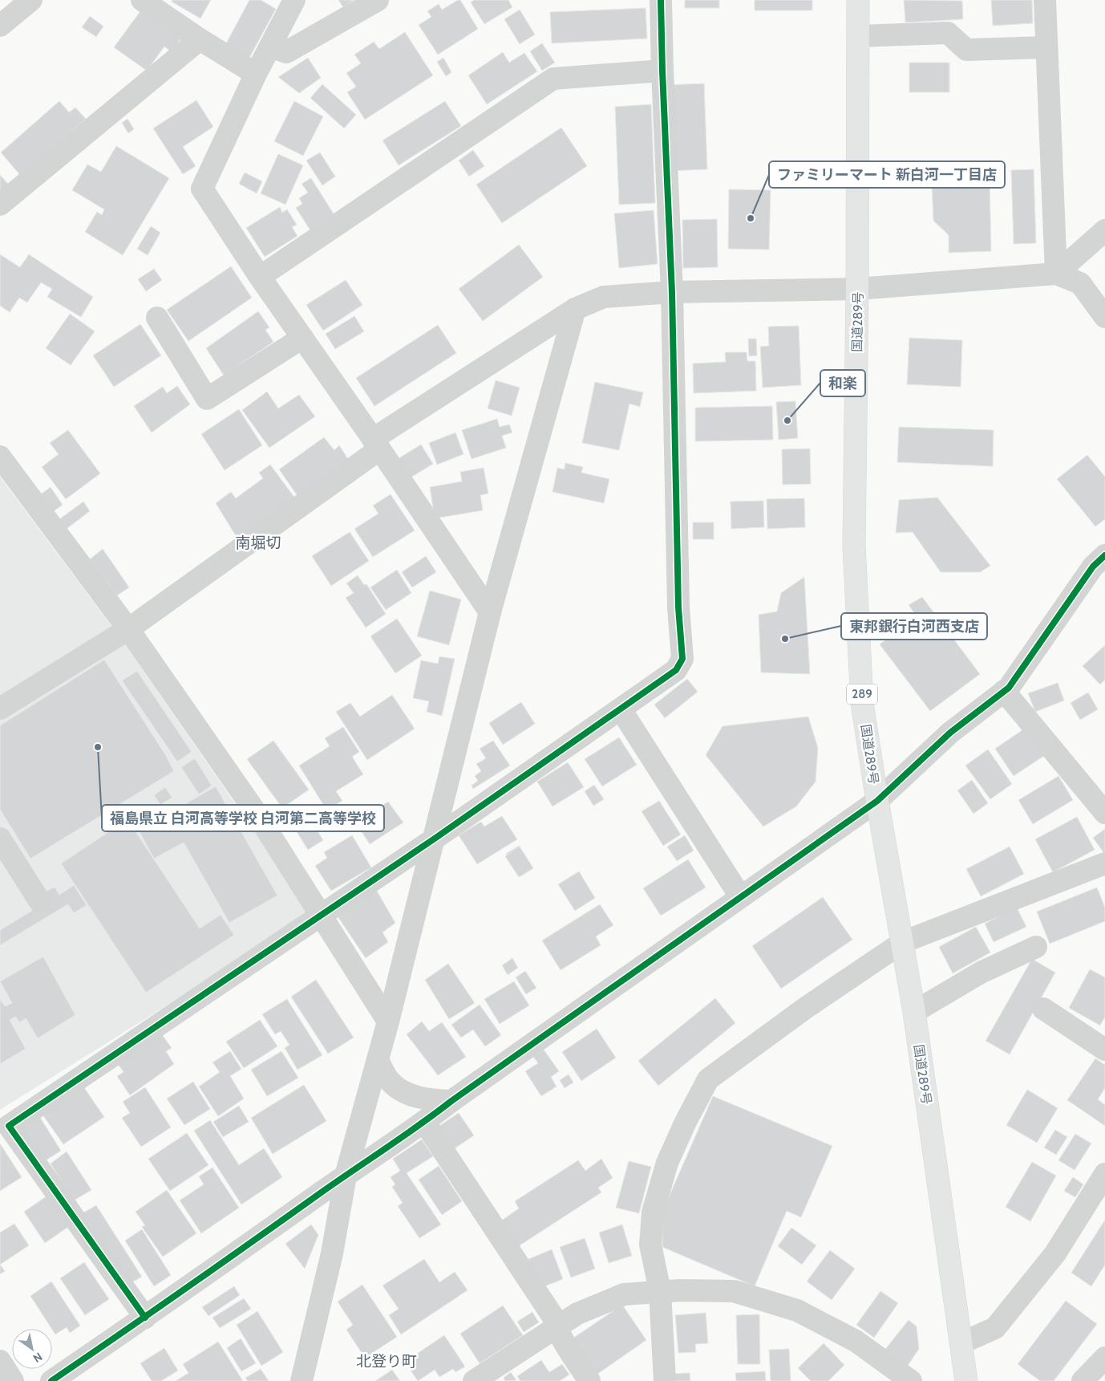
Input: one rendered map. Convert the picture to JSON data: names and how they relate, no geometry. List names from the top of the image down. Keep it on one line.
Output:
{"streets":{"highway":["国道289号","289"]},"districts":["南堀切","北登り町"],"places":["ファミリーマート 新白河一丁目店","和楽","東邦銀行白河西支店","福島県立 白河高等学校 白河第二高等学校"],"north":"bottom right"}
